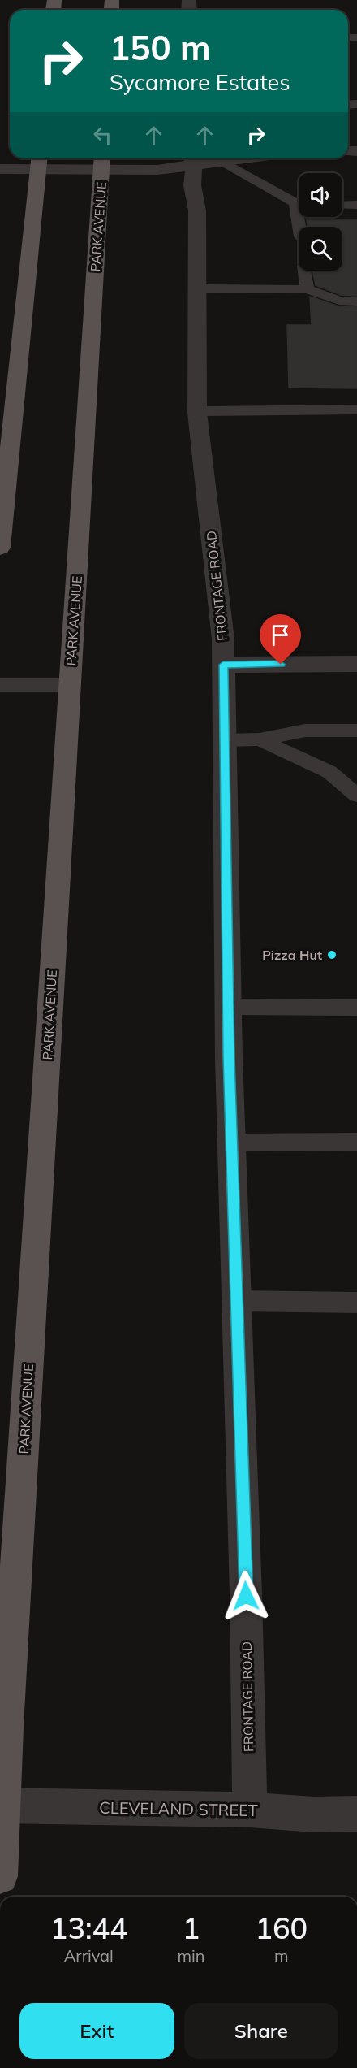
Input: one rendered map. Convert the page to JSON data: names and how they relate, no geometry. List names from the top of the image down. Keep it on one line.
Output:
{"streets":{"main road":["PARK AVENUE"],"street":["FRONTAGE ROAD","CLEVELAND STREET"]},"crossings":[["PARK AVENUE","CLEVELAND STREET"],["FRONTAGE ROAD","CLEVELAND STREET"]],"places":["Pizza Hut"],"page":{"turn":["150 m","Sycamore Estates"],"eta":["13:44","Arrival","1","min","160","m"],"buttons":["Exit","Share"]}}
